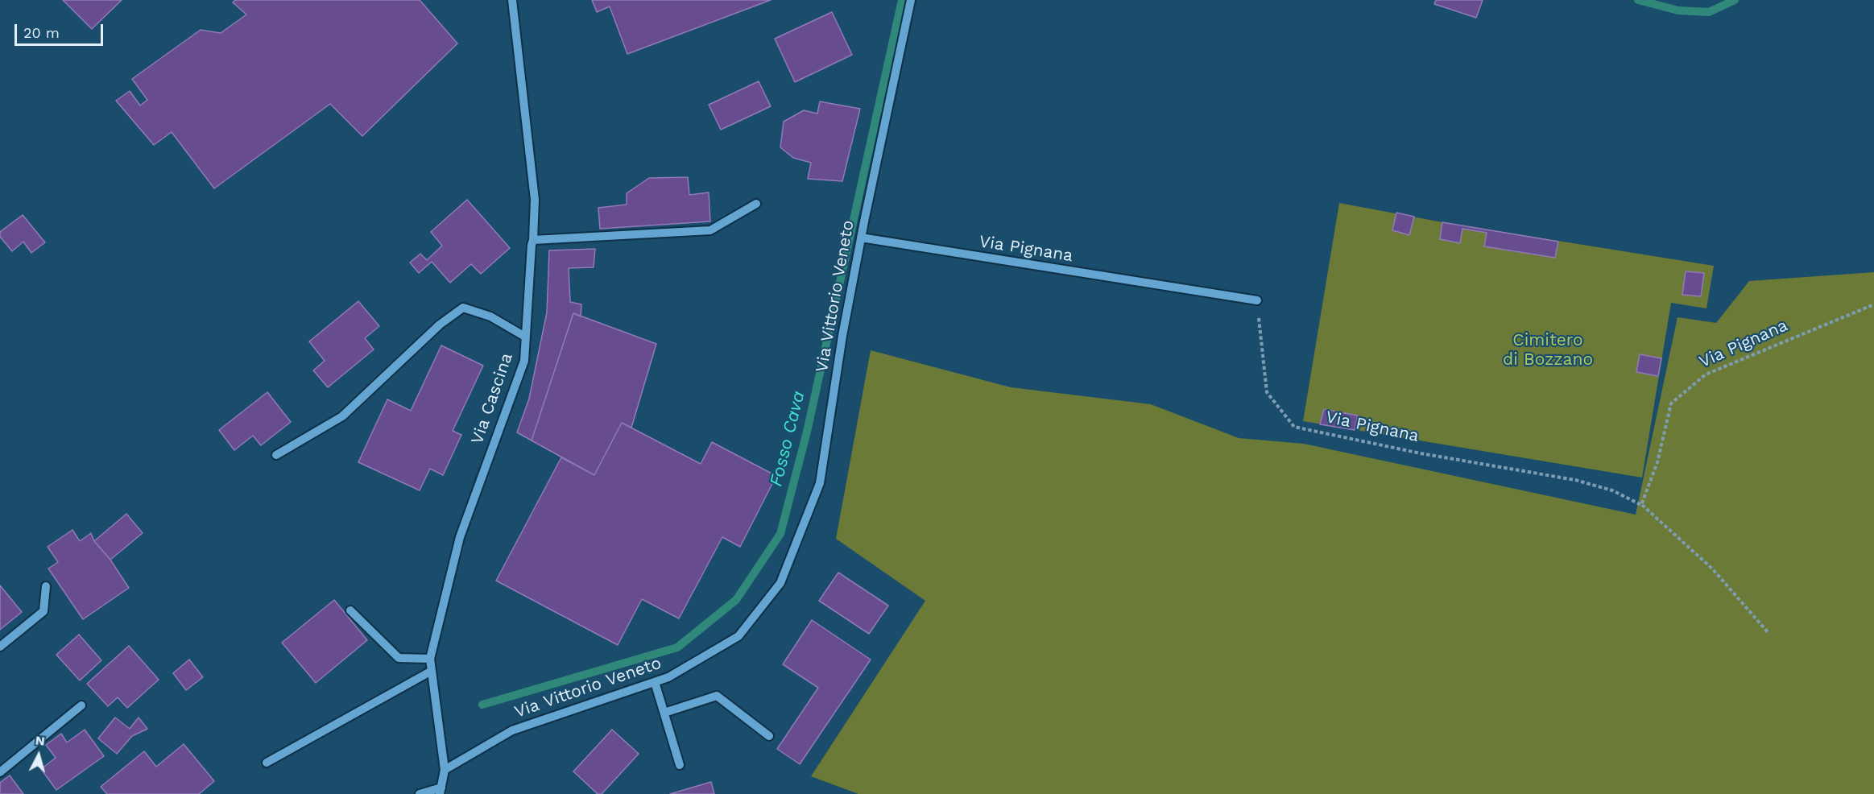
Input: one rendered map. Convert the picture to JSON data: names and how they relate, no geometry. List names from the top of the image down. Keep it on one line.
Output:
{"streets":{"street":["Via Pignana","Via Vittorio Veneto","Via Cascina"]},"crossings":[["Via Pignana","Via Vittorio Veneto"],["Via Vittorio Veneto","Via Cascina"]],"water":["Fosso Cava"],"parks":["Cimitero di Bozzano"],"scale_bar":"20 m","north":"top"}
